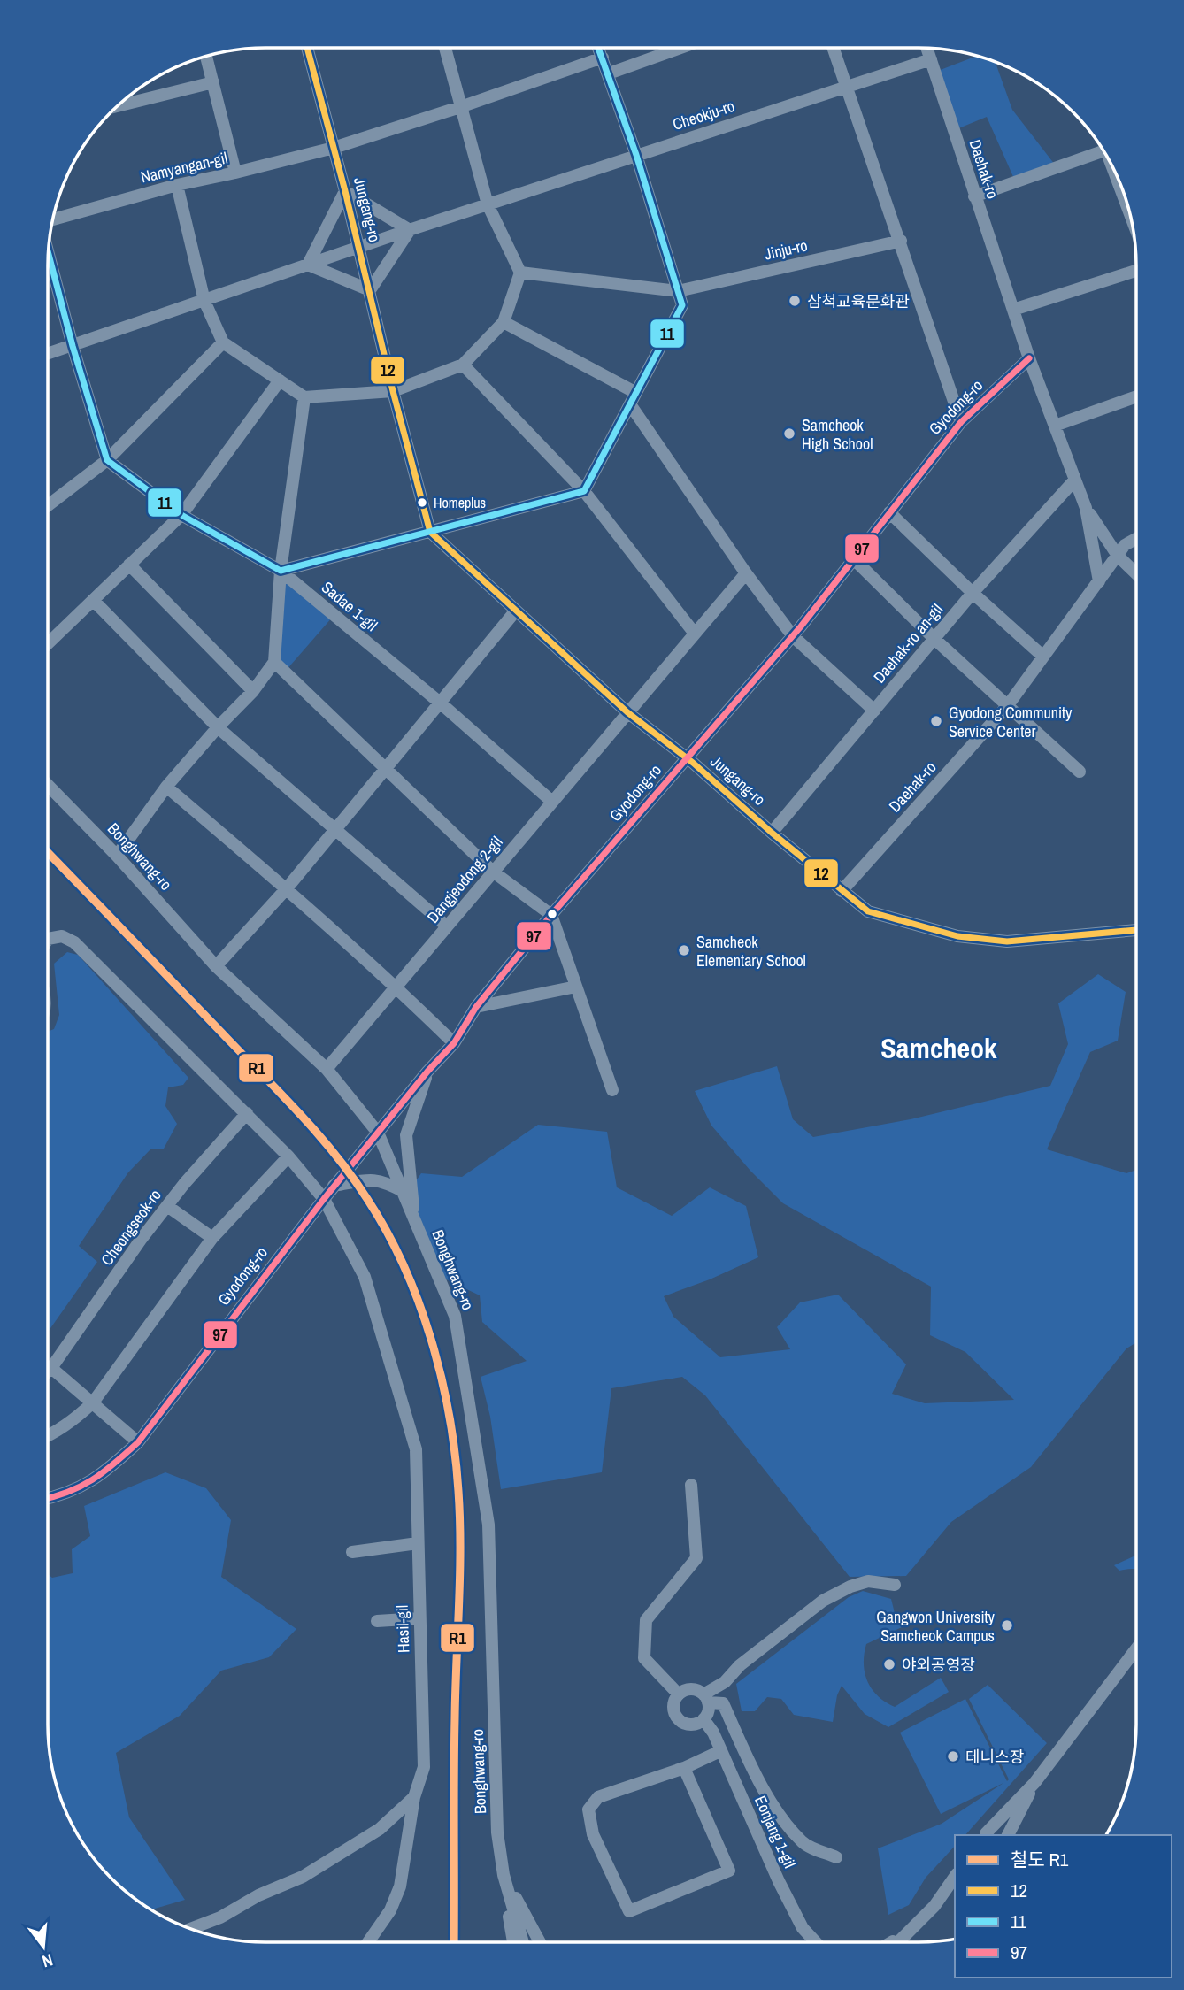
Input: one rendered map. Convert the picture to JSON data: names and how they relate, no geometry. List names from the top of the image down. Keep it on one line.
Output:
{"streets":{"street":["Cheokju-ro","Namyangan-gil","Daehak-ro","Jungang-ro","Jinju-ro","Gyodong-ro","Sadae 1-gil","Daehak-ro an-gil","Bonghwang-ro","Dangjeodong 2-gil","Cheongseok-ro","Hasil-gil","Eonjang 1-gil"]},"crossings":[["Cheokju-ro","Daehak-ro"],["Cheokju-ro","Jungang-ro"],["Namyangan-gil","Jungang-ro"],["Daehak-ro","Jungang-ro"],["Daehak-ro","Gyodong-ro"],["Daehak-ro","Daehak-ro an-gil"],["Jungang-ro","Gyodong-ro"],["Jungang-ro","Daehak-ro an-gil"],["Jungang-ro","Dangjeodong 2-gil"],["Gyodong-ro","Bonghwang-ro"],["Gyodong-ro","Hasil-gil"],["Sadae 1-gil","Dangjeodong 2-gil"],["Bonghwang-ro","Dangjeodong 2-gil"]],"districts":["Samcheok"],"places":["삼척교육문화관","Samcheok High School","Homeplus","Gyodong Community Service Center","Samcheok Elementary School","Gangwon University Samcheok Campus","야외공영장","테니스장"],"lines":["transit line 11","transit line 12","transit line 97","rail line R1"],"legend":["철도 R1","12","11","97"],"north":"bottom"}
